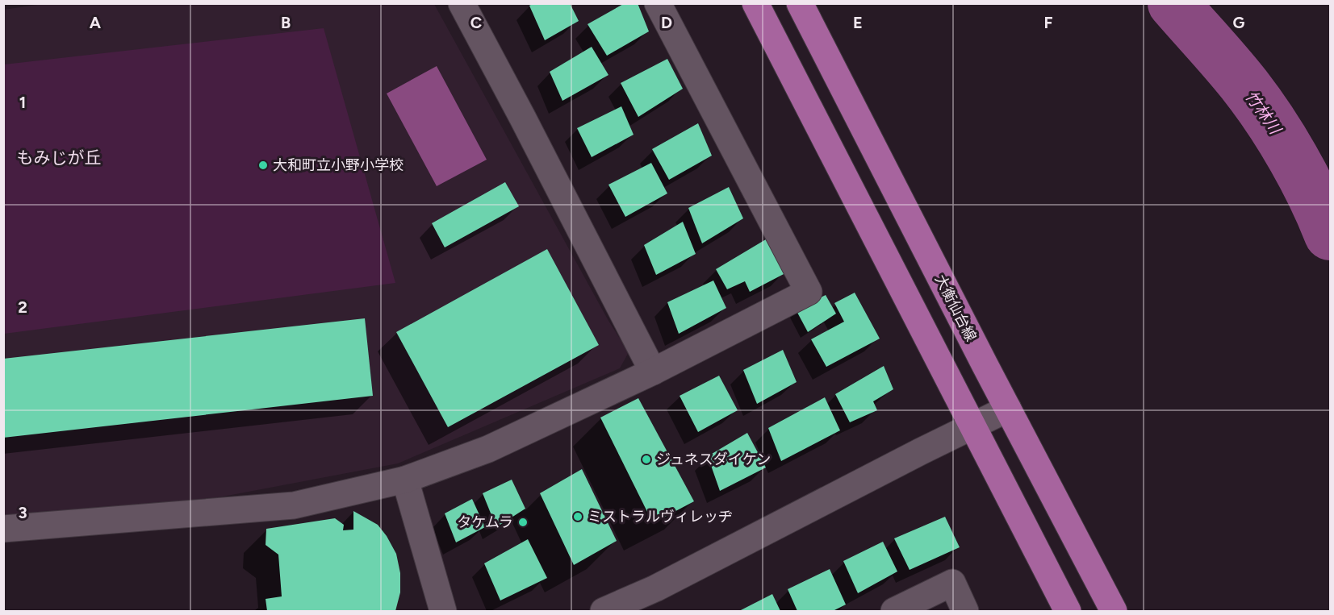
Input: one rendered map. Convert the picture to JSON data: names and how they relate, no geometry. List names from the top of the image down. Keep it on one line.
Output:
{"streets":{"main road":["大衡仙台線"]},"districts":["もみじが丘"],"water":["竹林川"],"places":["大和町立小野小学校","ジュネスダイケン","ミストラルヴィレッヂ","タケムラ"],"grid":{"columns":["A","B","C","D","E","F","G"],"rows":["1","2","3"]}}
